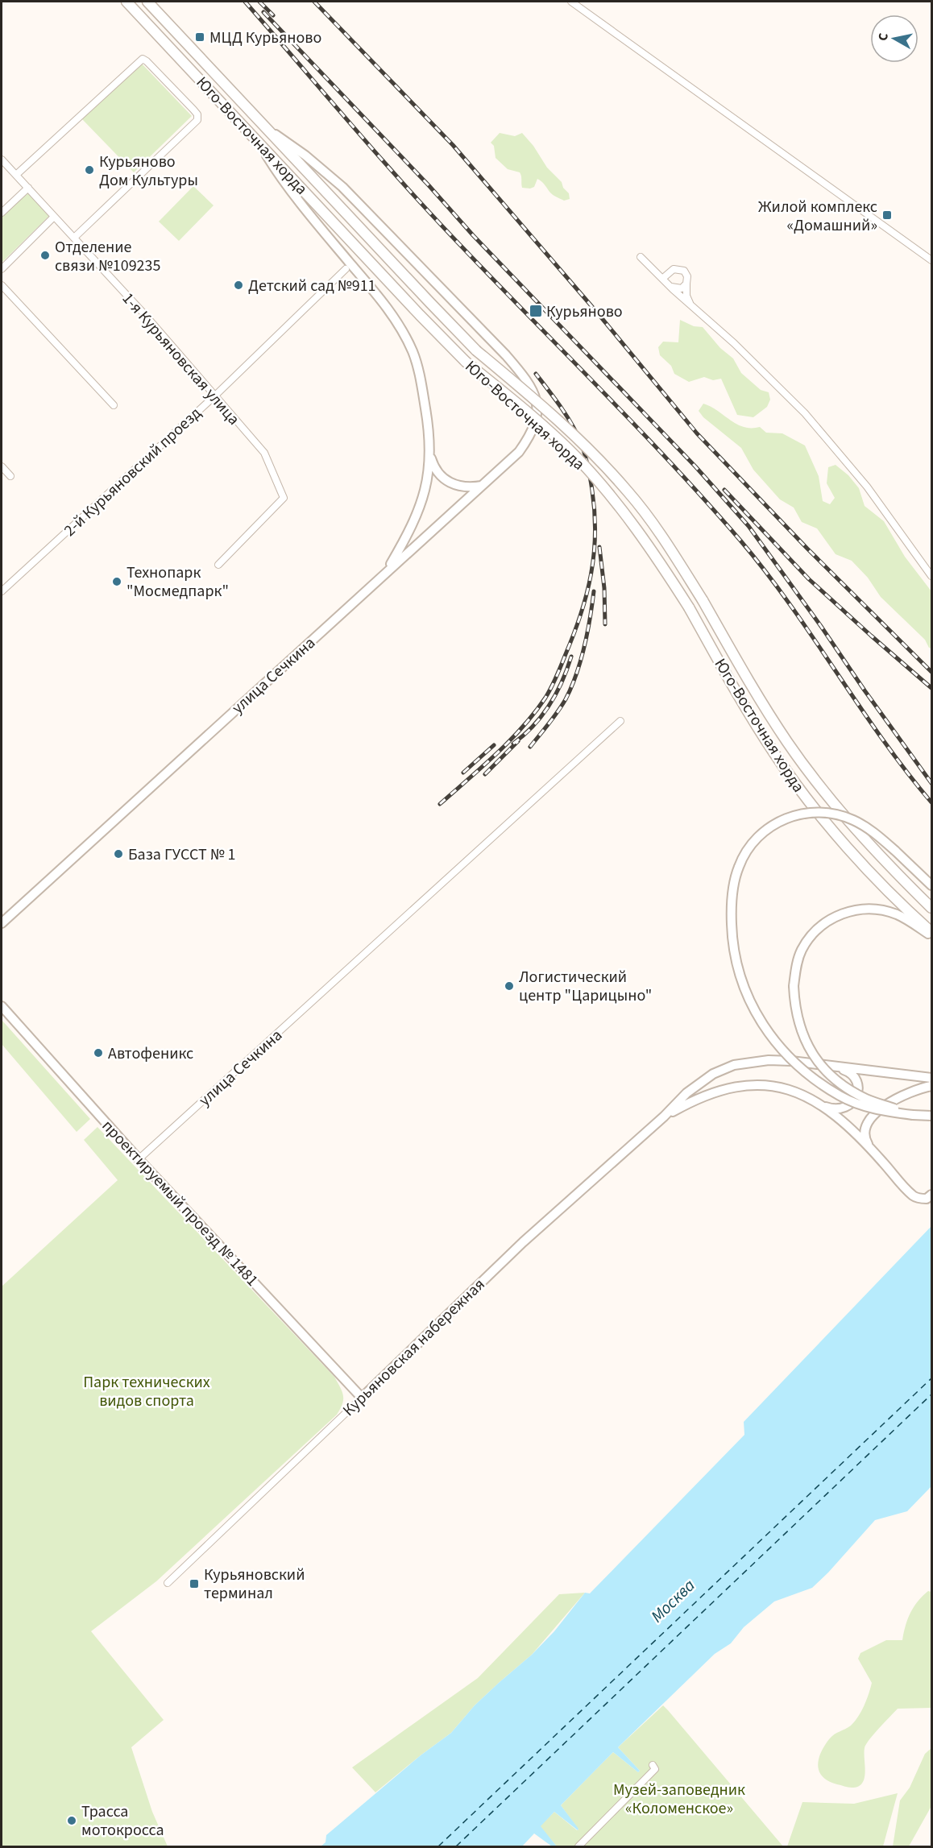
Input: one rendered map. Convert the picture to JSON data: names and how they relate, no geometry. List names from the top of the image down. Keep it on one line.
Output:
{"streets":{"main road":["Юго-Восточная хорда"],"street":["1-я Курьяновская улица","2-й Курьяновский проезд","улица Сечкина","проектируемый проезд № 1481","Курьяновская набережная"]},"crossings":[["Юго-Восточная хорда","улица Сечкина"],["1-я Курьяновская улица","2-й Курьяновский проезд"],["улица Сечкина","проектируемый проезд № 1481"],["проектируемый проезд № 1481","Курьяновская набережная"]],"water":["Москва"],"parks":["Парк технических видов спорта","Музей-заповедник «Коломенское»"],"places":{"transit":["МЦД Курьяново","Жилой комплекс «Домашний»","Курьяново","Курьяновский терминал"],"other":["Курьяново Дом Культуры","Отделение связи №109235","Детский сад №911","Технопарк \"Мосмедпарк\"","База ГУССТ № 1","Логистический центр \"Царицыно\"","Автофеникс","Трасса мотокросса"]},"north":"left"}
